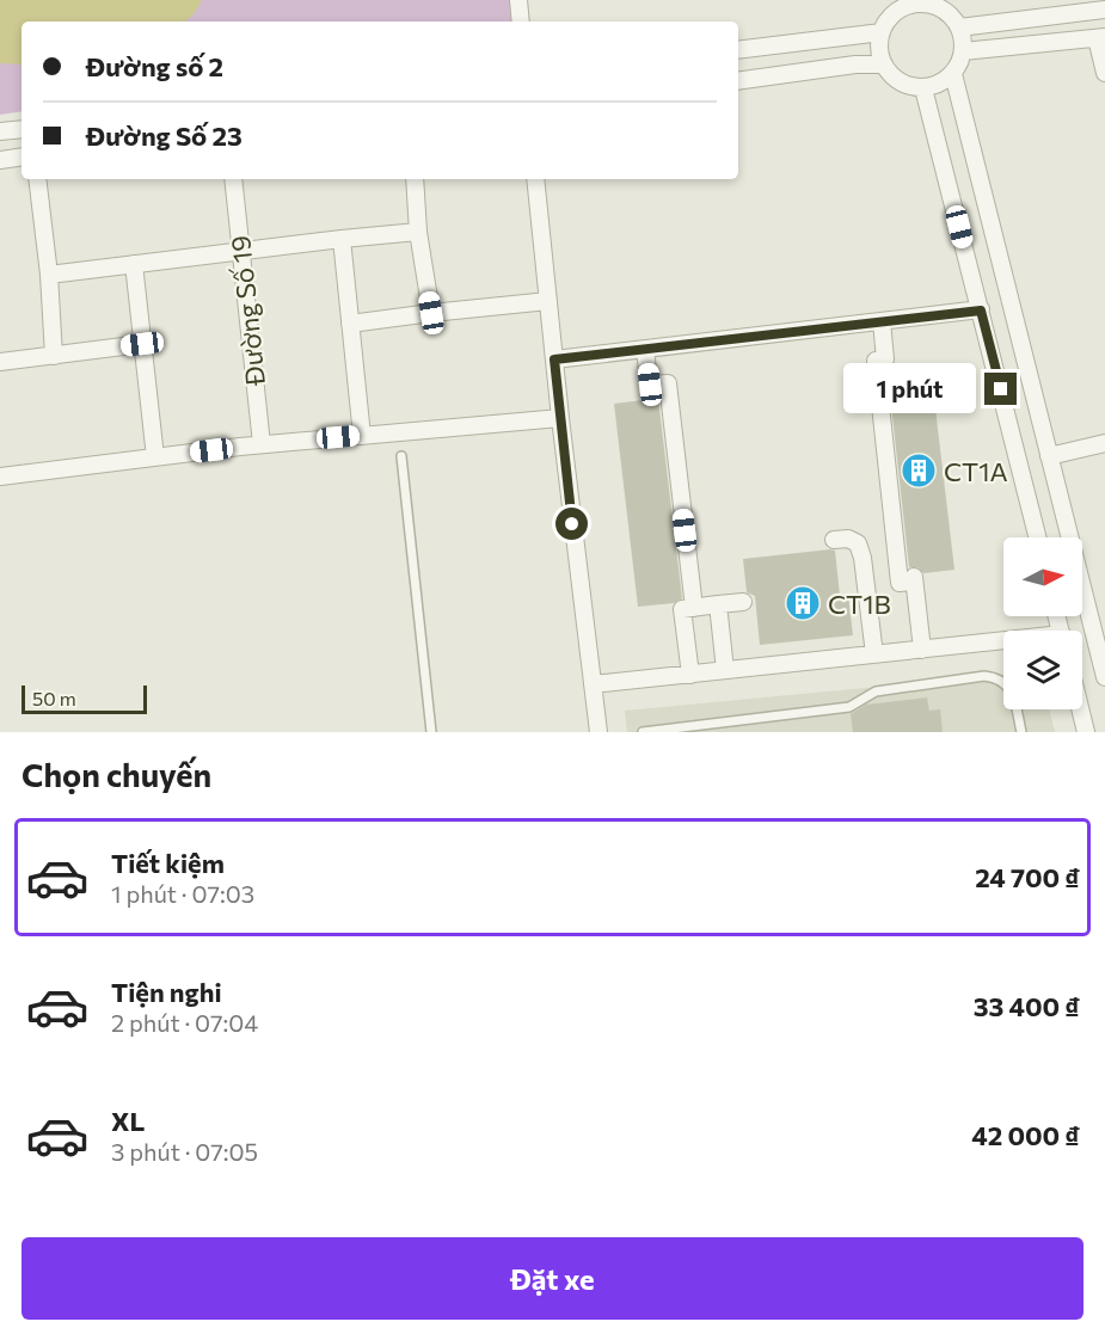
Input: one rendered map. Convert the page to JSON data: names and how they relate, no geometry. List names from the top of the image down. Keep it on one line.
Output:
{"streets":{"street":["Đường Số 19"]},"places":{"building":["CT1A","CT1B"]},"scale_bar":"50 m","north":"right","page":{"banner":["Đường số 2","Đường Số 23"],"bubble":"1 phút","scale":"50 m","heading":"Chọn chuyến","list":[{"name":"Tiết kiệm","note":"1 phút · 07:03","value":"24 700 ₫"},{"name":"Tiện nghi","note":"2 phút · 07:04","value":"33 400 ₫"},{"name":"XL","note":"3 phút · 07:05","value":"42 000 ₫"}],"buttons":"Đặt xe"}}
